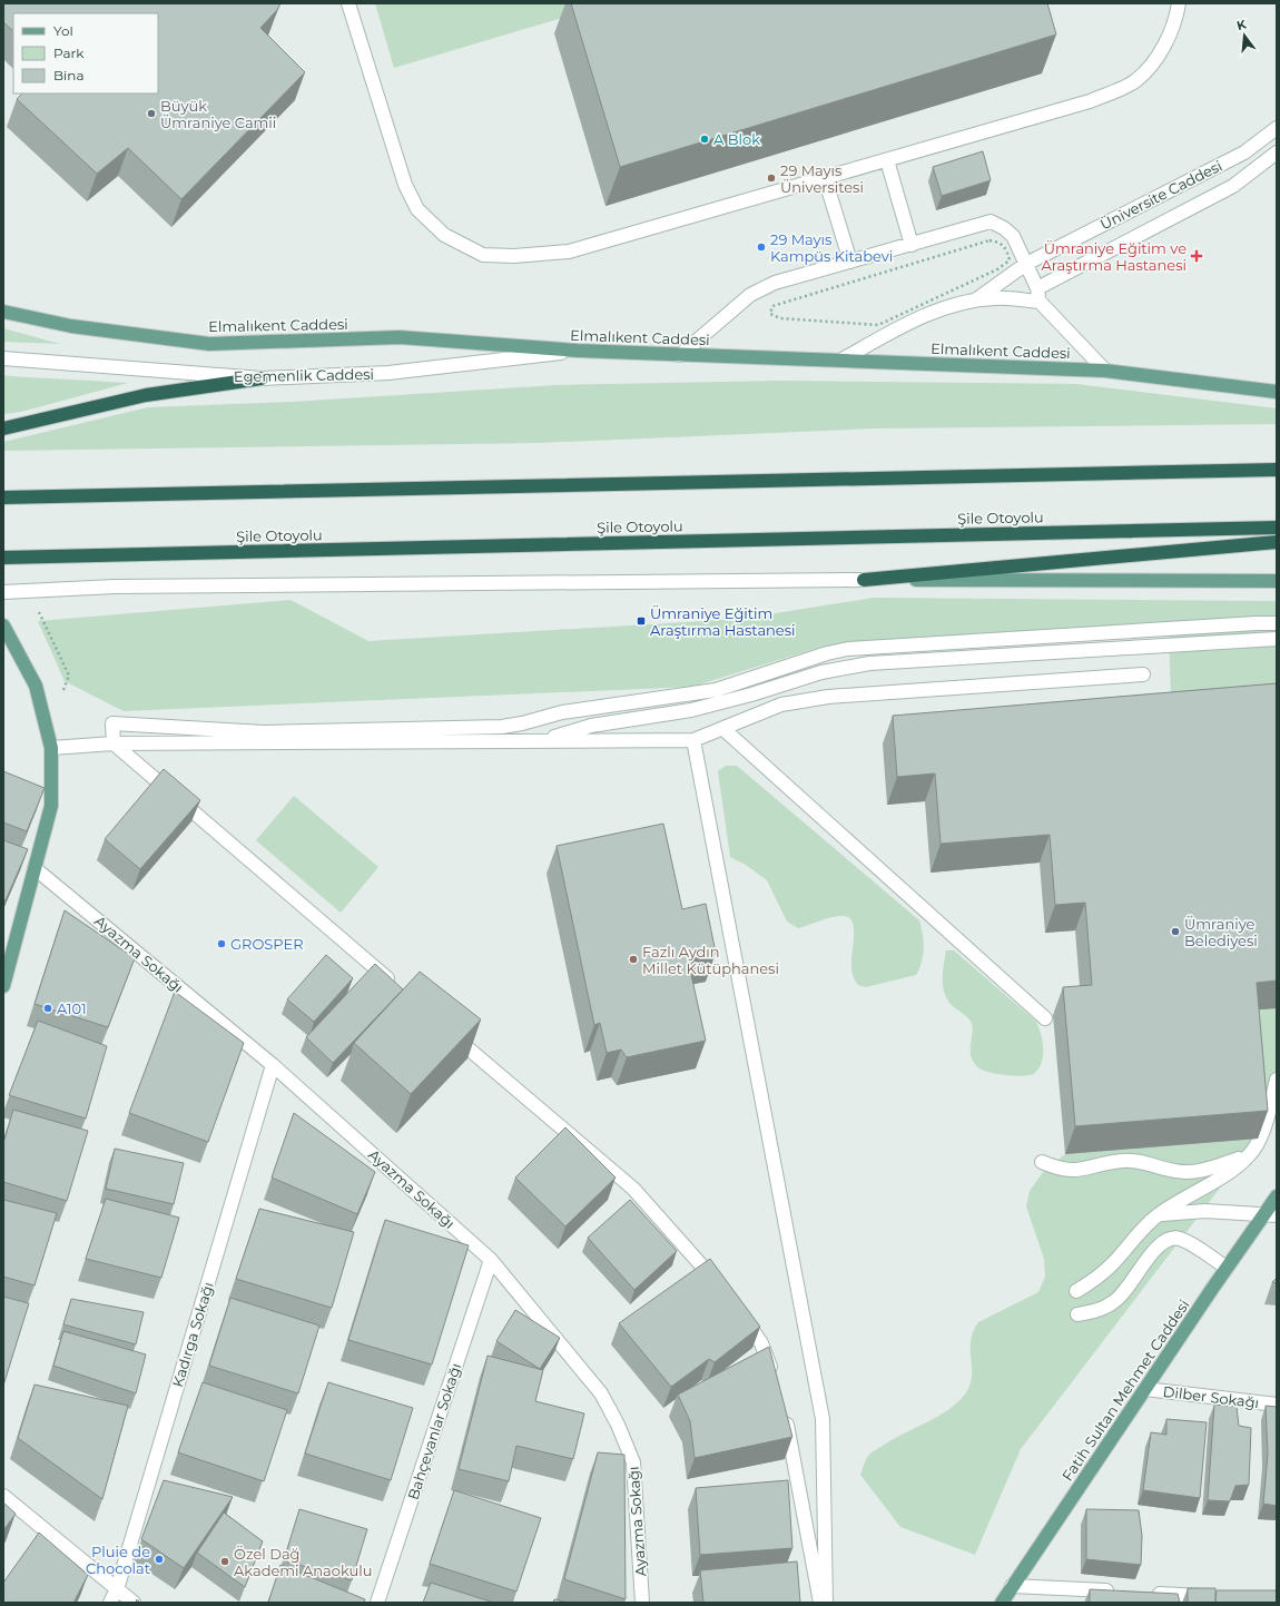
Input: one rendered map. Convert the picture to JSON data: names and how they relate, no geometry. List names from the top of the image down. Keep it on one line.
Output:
{"streets":{"highway":["Şile Otoyolu"],"main road":["Elmalıkent Caddesi","Fatih Sultan Mehmet Caddesi"],"street":["Üniversite Caddesi","Egemenlik Caddesi","Ayazma Sokağı","Kadırga Sokağı","Dilber Sokağı","Bahçevanlar Sokağı"]},"crossings":[["Elmalıkent Caddesi","Egemenlik Caddesi"],["Ayazma Sokağı","Kadırga Sokağı"],["Ayazma Sokağı","Bahçevanlar Sokağı"],["Fatih Sultan Mehmet Caddesi","Dilber Sokağı"]],"places":{"other":["Büyük Ümraniye Camii","A Blok","29 Mayıs Üniversitesi","29 Mayıs Kampüs Kitabevi","Ümraniye Belediyesi","GROSPER","Fazlı Aydın Millet Kütüphanesi","A101","Pluie de Chocolat","Özel Dağ Akademi Anaokulu"],"health":["Ümraniye Eğitim ve Araştırma Hastanesi"],"transit":["Ümraniye Eğitim Araştırma Hastanesi"]},"legend":["Yol","Park","Bina"],"north":"top"}
